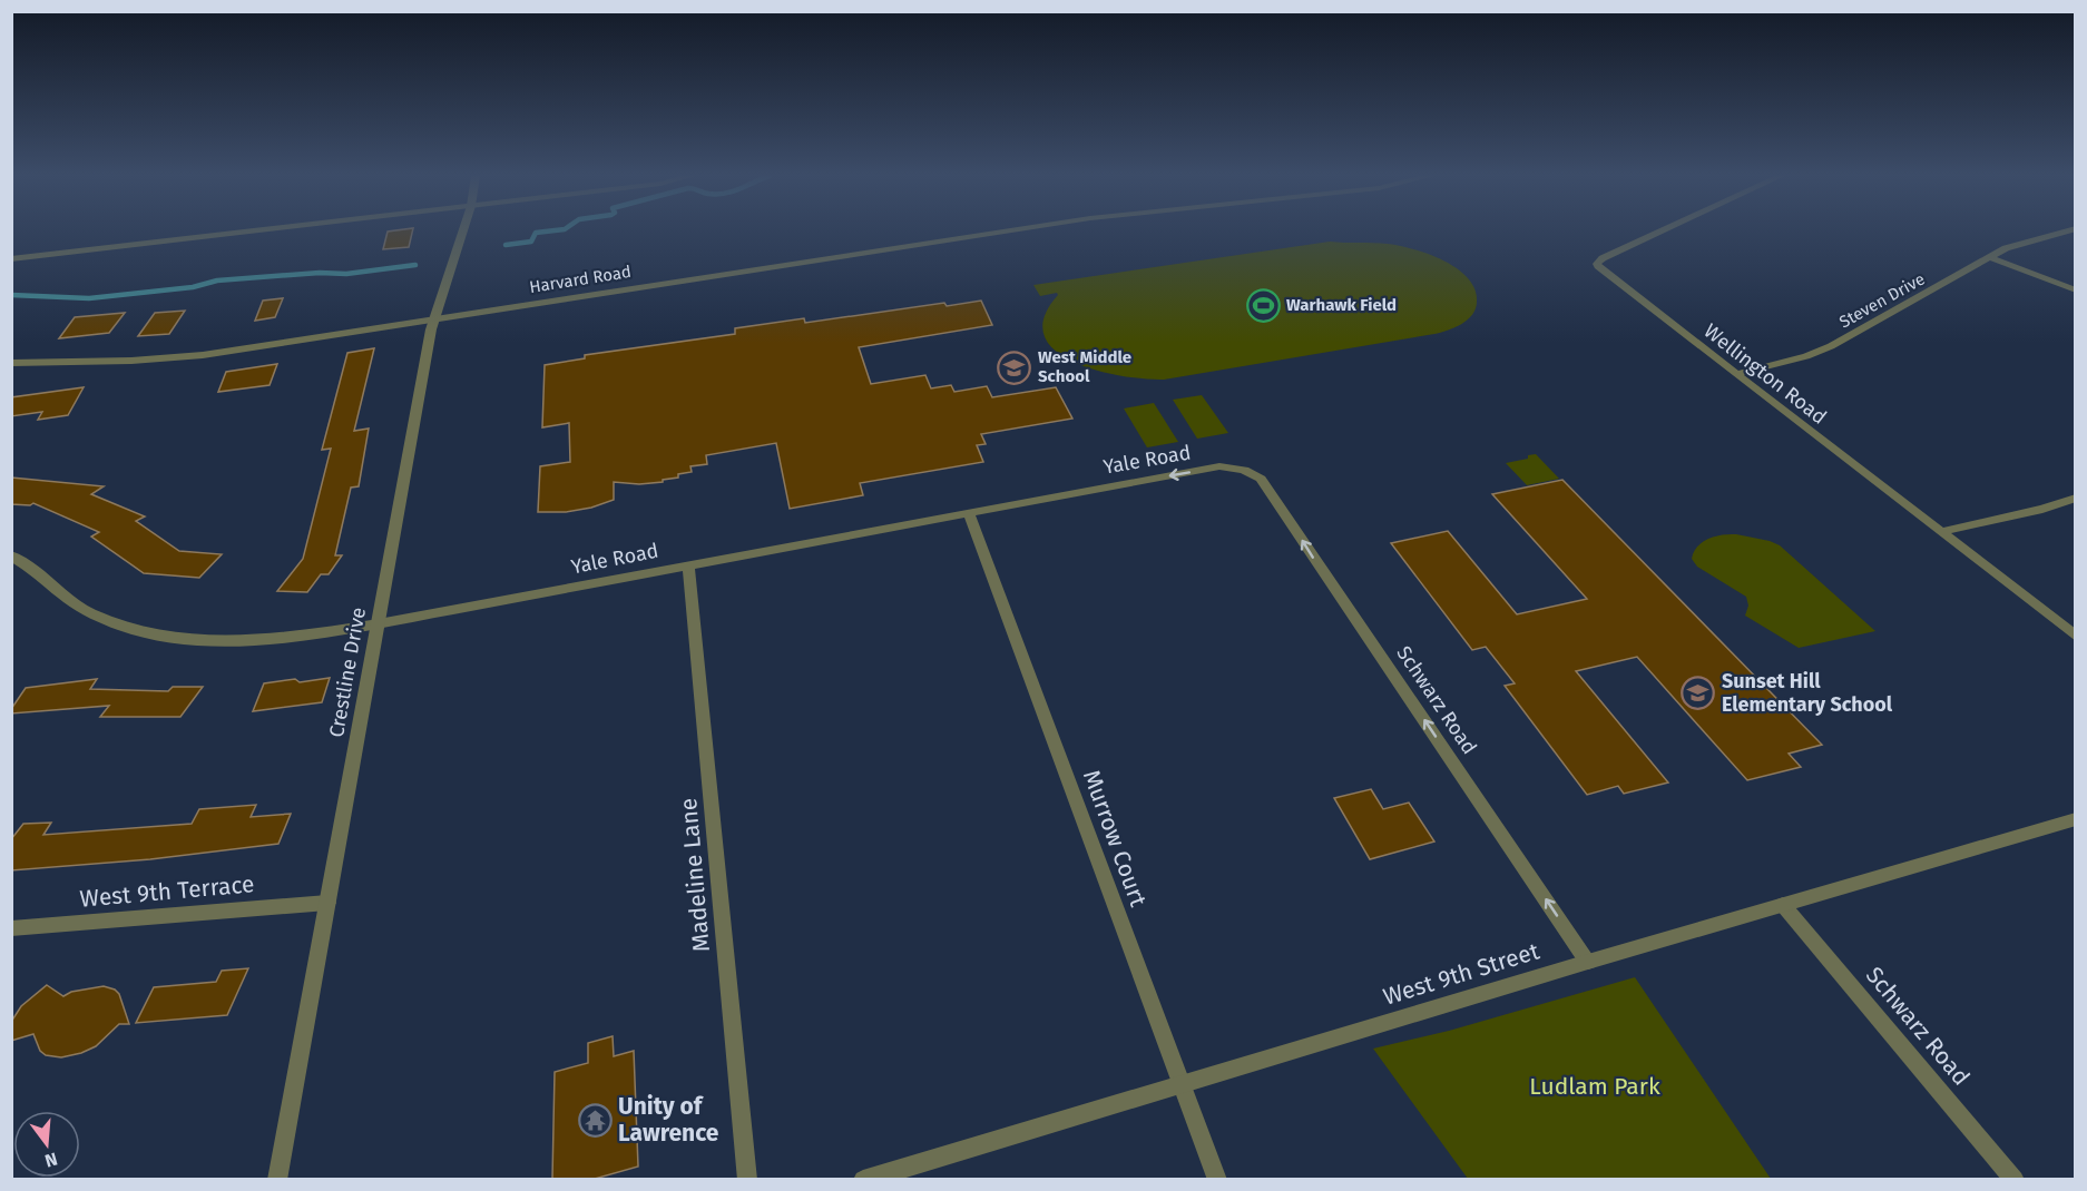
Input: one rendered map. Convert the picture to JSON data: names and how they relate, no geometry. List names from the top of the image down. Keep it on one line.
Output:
{"streets":{"street":["Harvard Road","Steven Drive","Wellington Road","Yale Road","Crestline Drive","Schwarz Road","Murrow Court","Madeline Lane","West 9th Terrace","West 9th Street"]},"crossings":[["Harvard Road","Crestline Drive"],["Steven Drive","Wellington Road"],["Yale Road","Crestline Drive"],["Yale Road","Schwarz Road"],["Yale Road","Murrow Court"],["Yale Road","Madeline Lane"],["Crestline Drive","West 9th Terrace"],["Schwarz Road","West 9th Street"],["Murrow Court","West 9th Street"]],"one_way":["Schwarz Road"],"parks":["Ludlam Park"],"places":{"sports":["Warhawk Field"],"school or university":["West Middle School","Sunset Hill Elementary School"],"temple":["Unity of Lawrence"]},"north":"bottom"}
